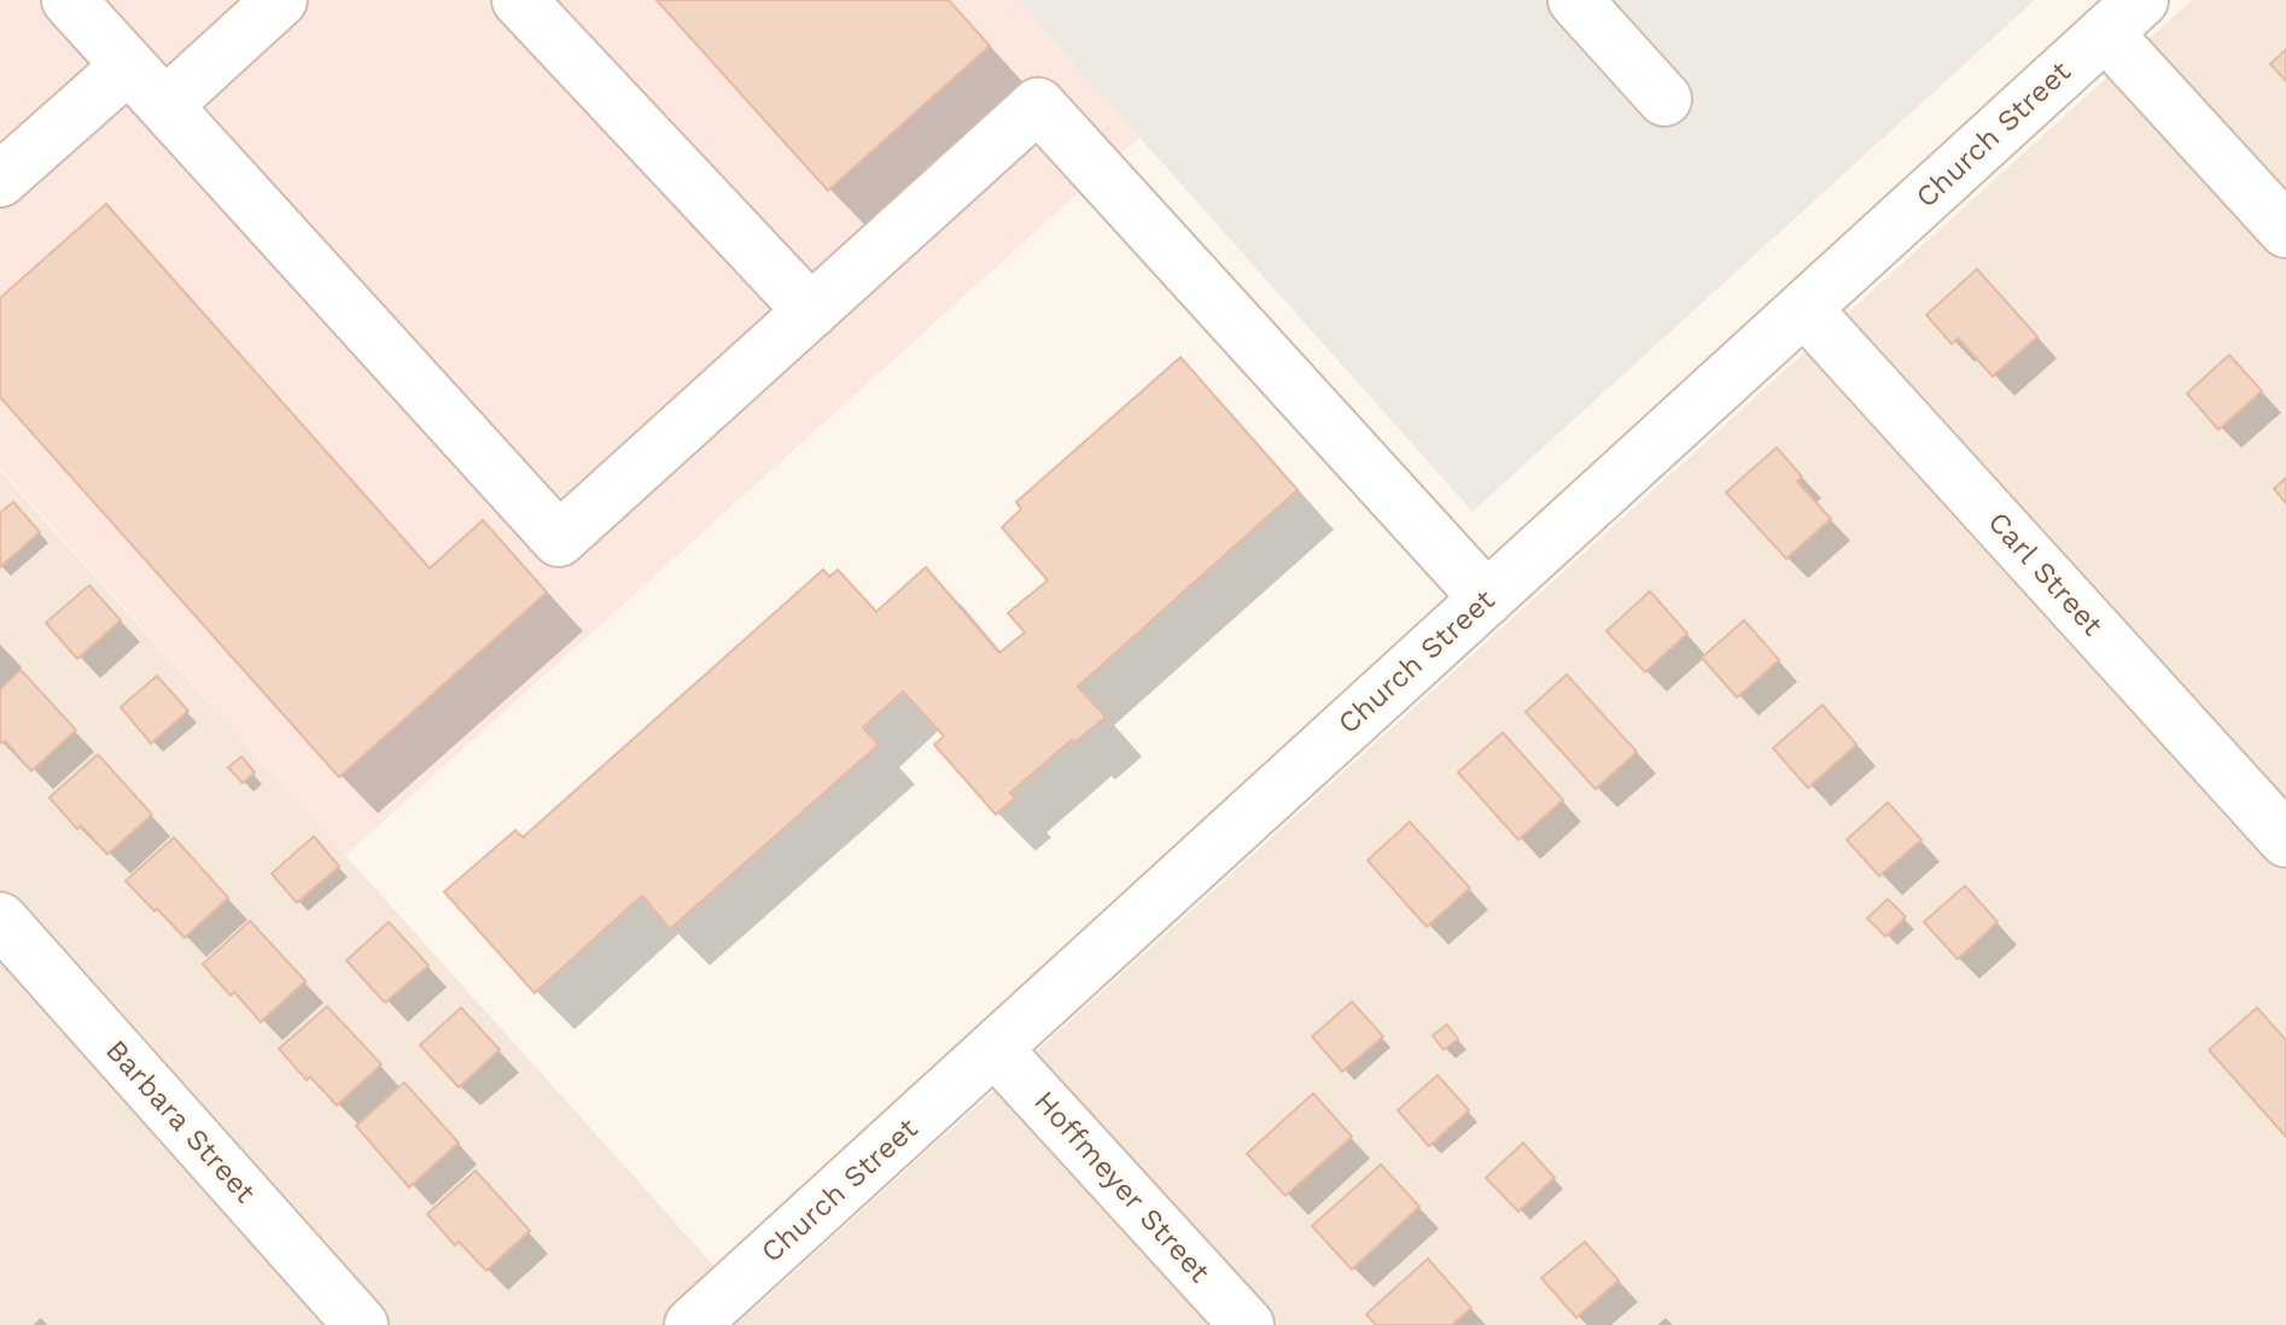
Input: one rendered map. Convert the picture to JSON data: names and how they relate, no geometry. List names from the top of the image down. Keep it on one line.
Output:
{"streets":{"street":["Church Street","Carl Street","Barbara Street","Hoffmeyer Street"]},"crossings":[["Church Street","Carl Street"],["Church Street","Hoffmeyer Street"]]}
